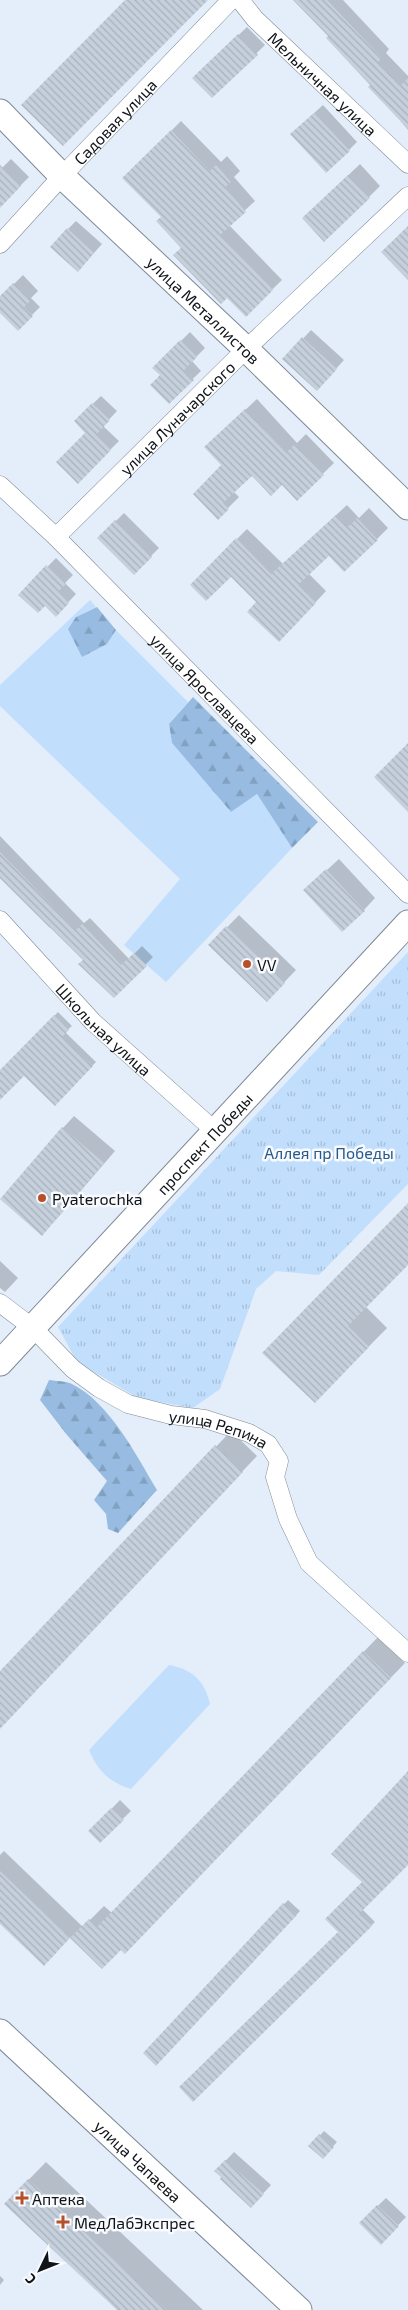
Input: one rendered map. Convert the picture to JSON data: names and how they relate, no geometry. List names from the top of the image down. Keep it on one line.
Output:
{"streets":{"street":["Мельничная улица","Садовая улица","улица Металлистов","улица Луначарского","улица Ярославцева","Школьная улица","проспект Победы","улица Репина","улица Чапаева"]},"crossings":[["Садовая улица","улица Металлистов"],["улица Металлистов","улица Луначарского"],["улица Луначарского","улица Ярославцева"],["Школьная улица","проспект Победы"],["проспект Победы","улица Репина"]],"parks":["Аллея пр Победы"],"places":{"other":["VV","Pyaterochka"],"health":["Аптека","МедЛабЭкспрес"]},"north":"bottom left"}
